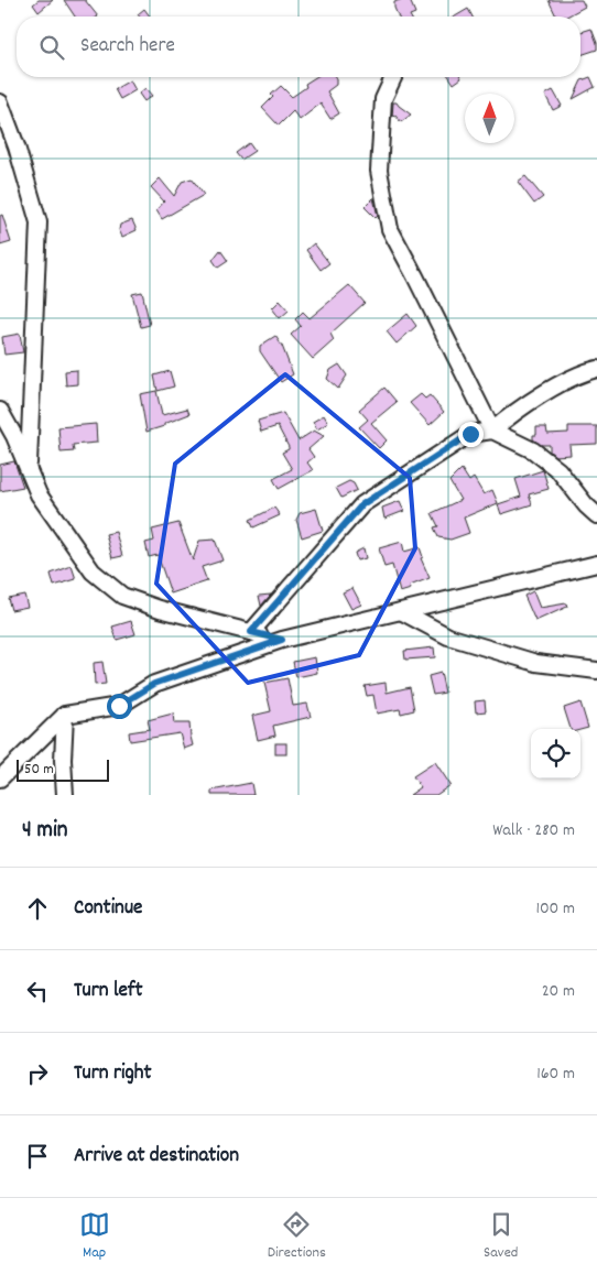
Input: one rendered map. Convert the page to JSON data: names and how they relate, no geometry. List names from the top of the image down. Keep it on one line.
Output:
{"scale_bar":"50 m","north":"top","page":{"search":"Search here","scale":"50 m","heading":["4 min","Walk · 280 m"],"list":[["Continue","100 m"],["Turn left","20 m"],["Turn right","160 m"],"Arrive at destination"],"nav":["Map","Directions","Saved"]}}
